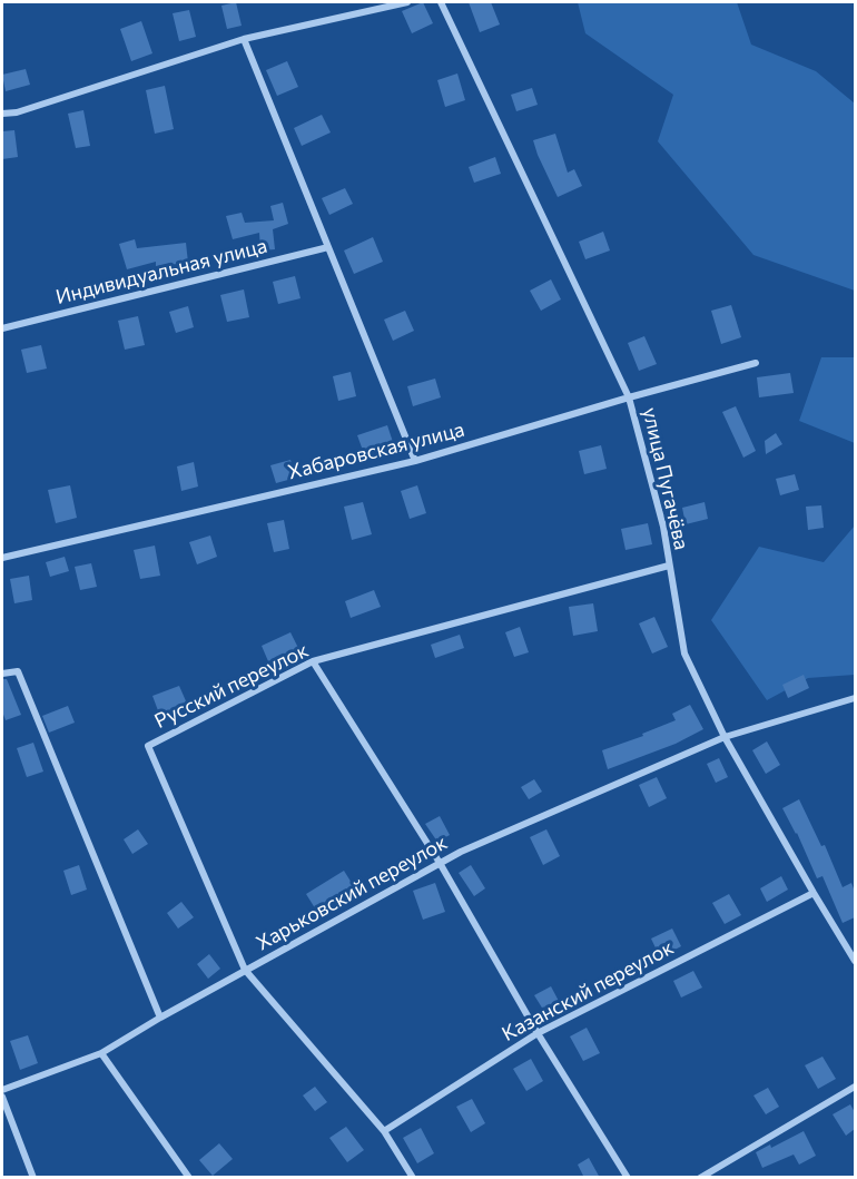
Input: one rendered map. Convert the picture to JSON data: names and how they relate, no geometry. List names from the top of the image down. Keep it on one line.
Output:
{"streets":{"street":["Индивидуальная улица","Хабаровская улица","улица Пугачёва","Русский переулок","Харьковский переулок","Казанский переулок"]},"crossings":[["Хабаровская улица","улица Пугачёва"],["улица Пугачёва","Русский переулок"],["улица Пугачёва","Харьковский переулок"],["улица Пугачёва","Казанский переулок"],["Русский переулок","Харьковский переулок"],["Русский переулок","Казанский переулок"]]}
